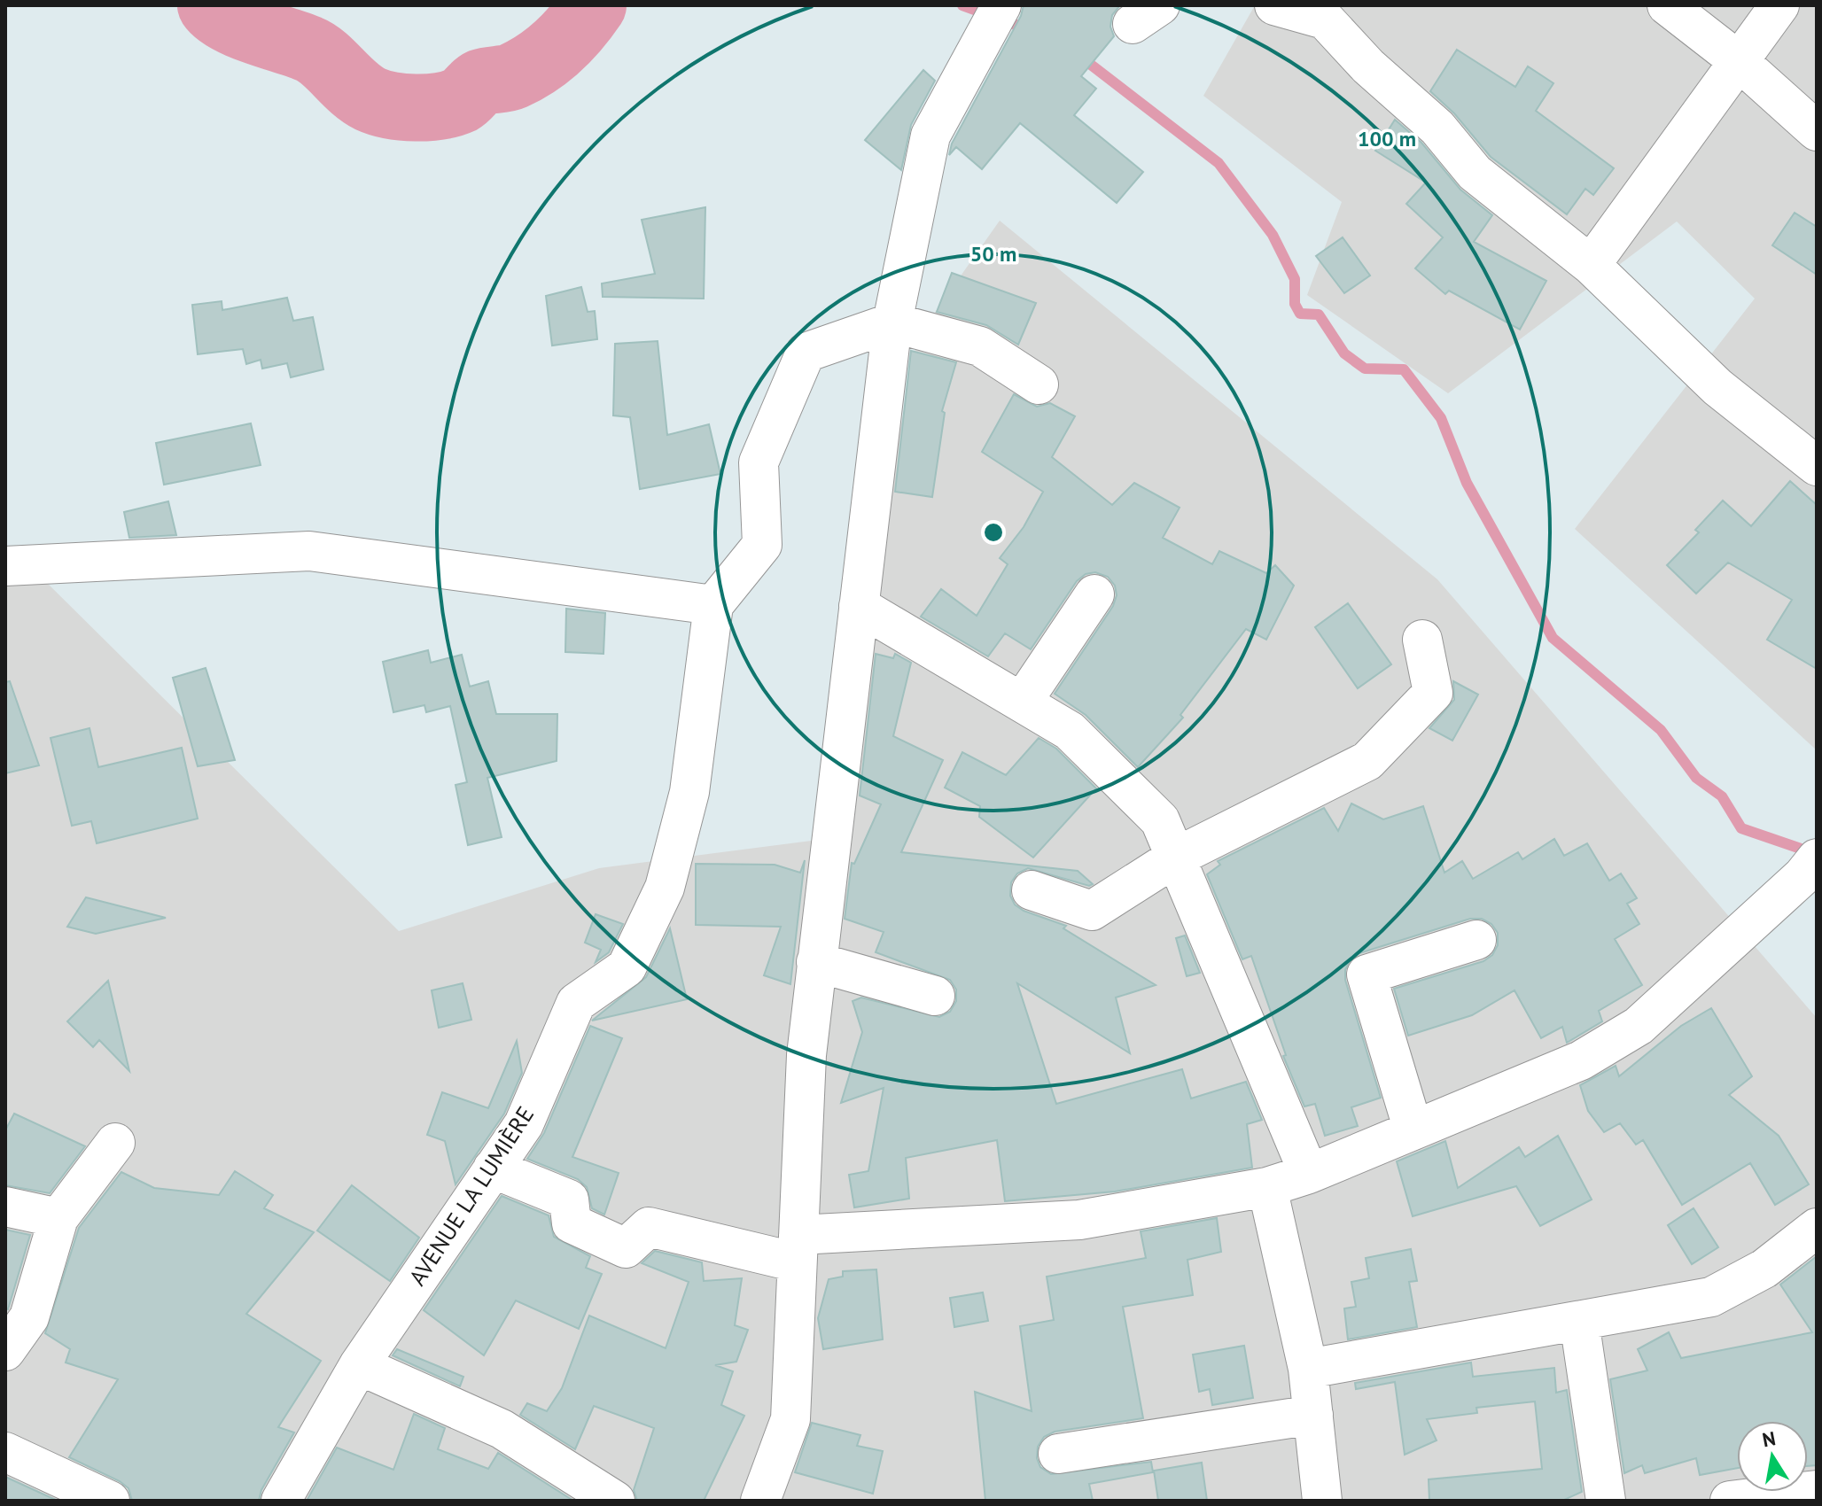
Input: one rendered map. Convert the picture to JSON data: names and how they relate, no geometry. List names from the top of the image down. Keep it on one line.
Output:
{"streets":{"street":["AVENUE LA LUMIÈRE"]},"north":"top","rings":["100 m","50 m"]}
